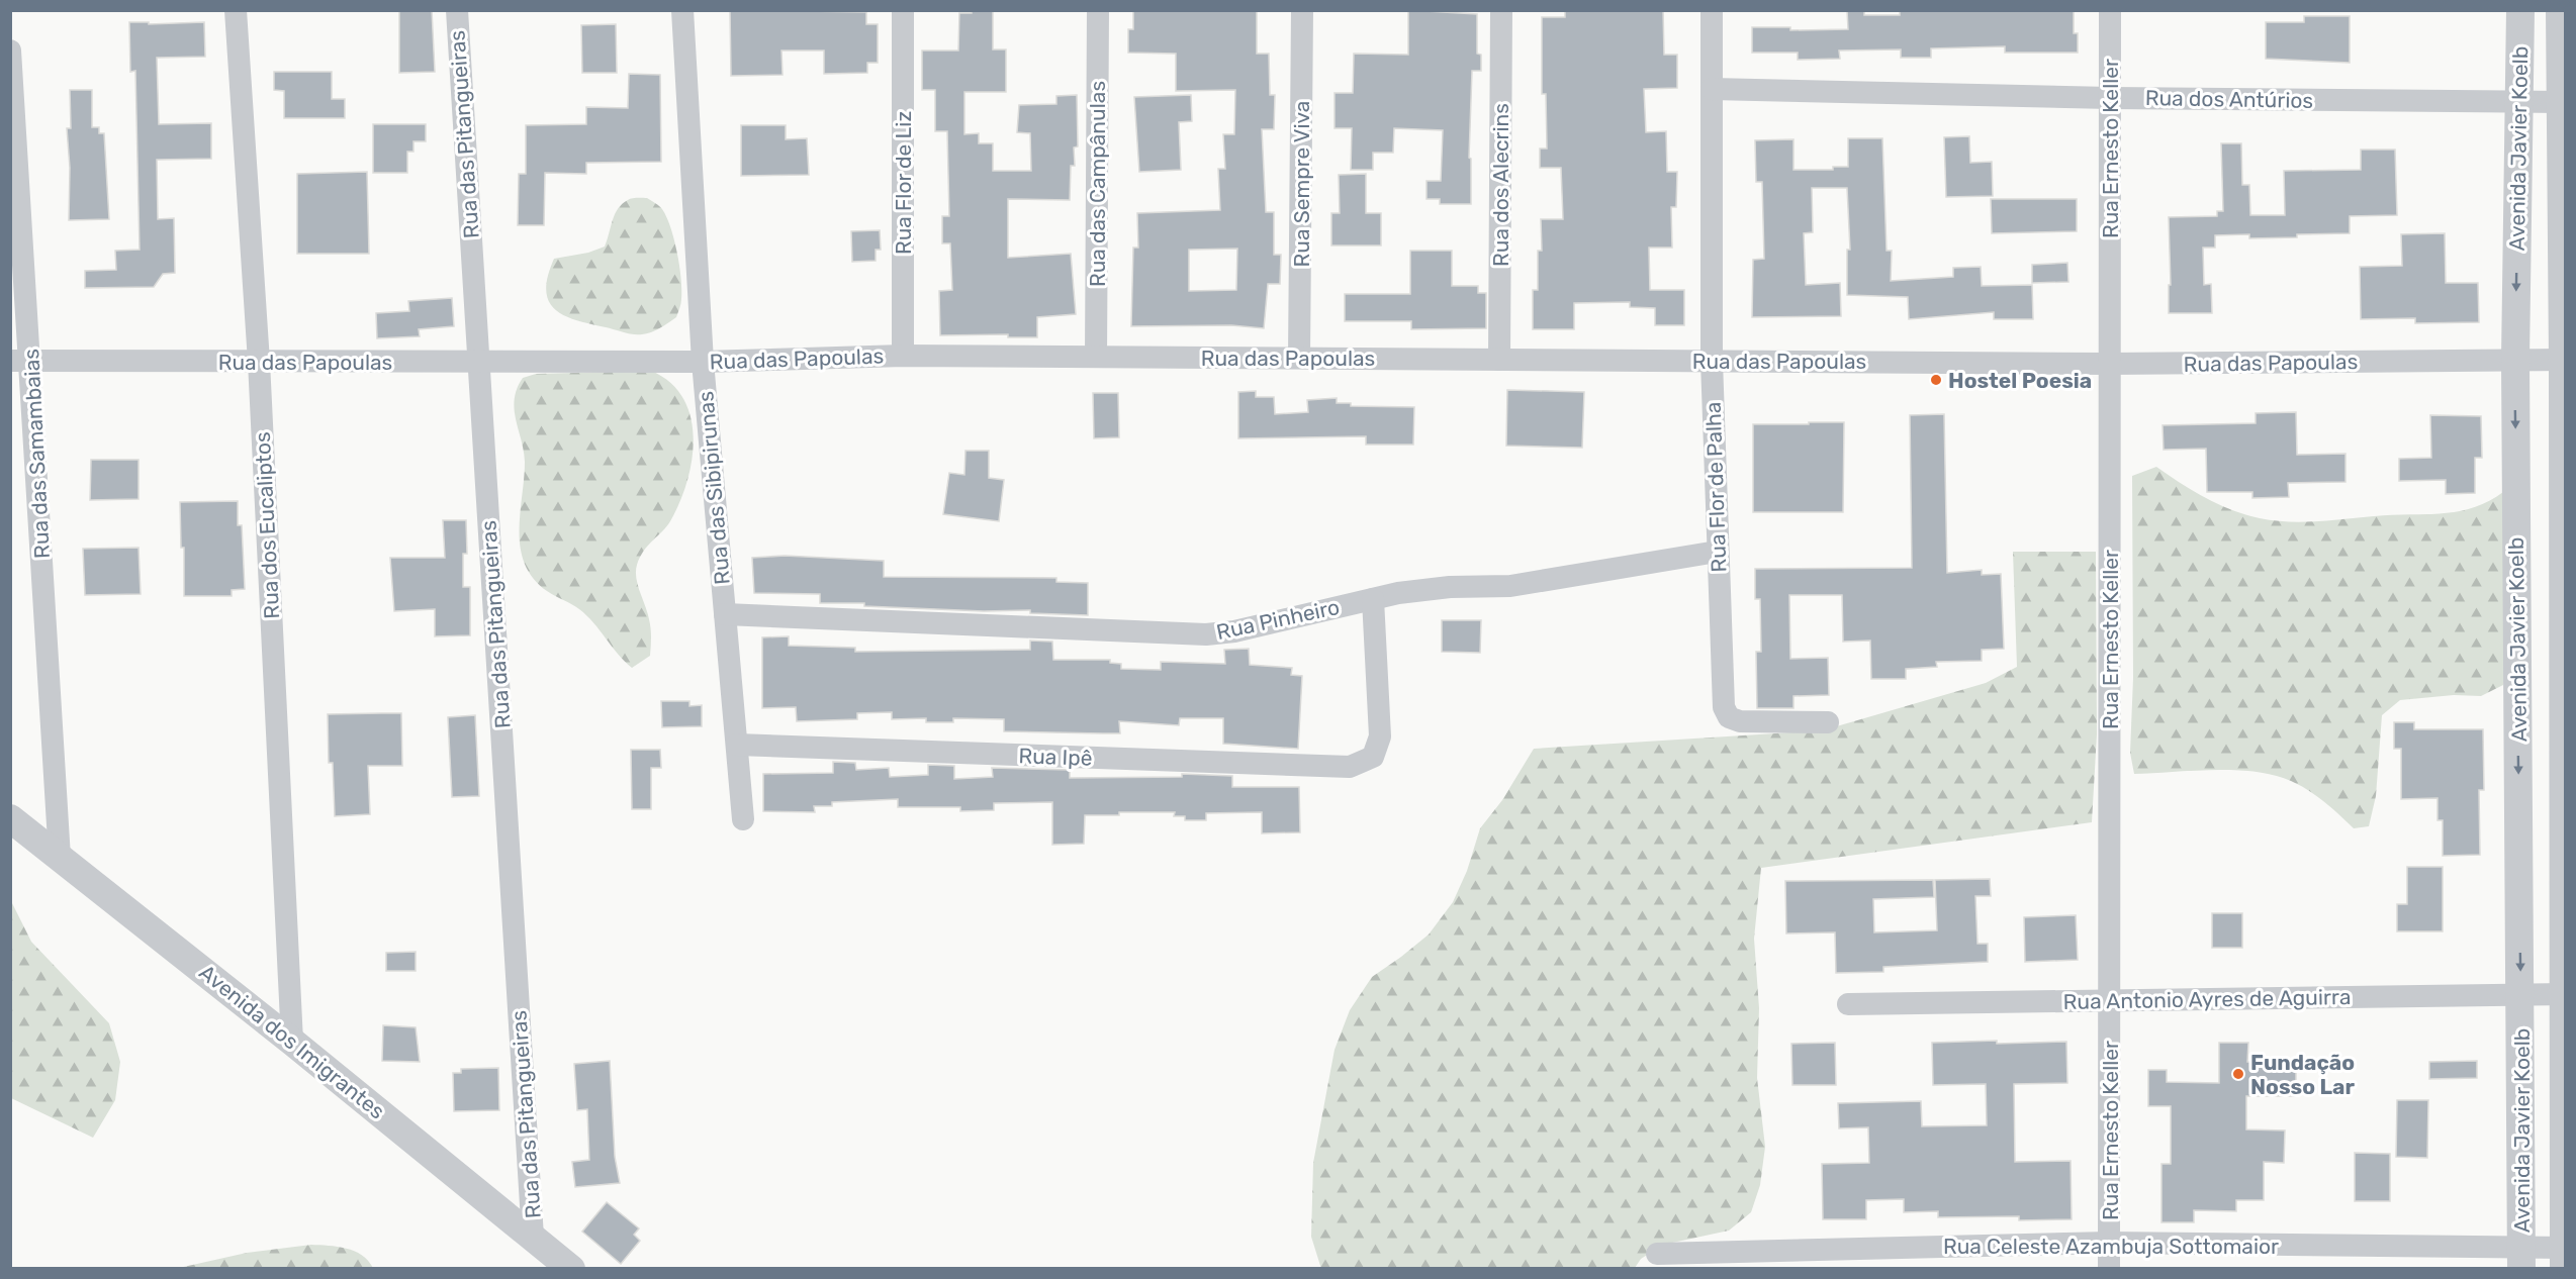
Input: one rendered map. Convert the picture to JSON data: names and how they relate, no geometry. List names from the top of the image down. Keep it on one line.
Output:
{"streets":{"street":["Rua dos Antúrios","Rua das Pitangueiras","Rua Ernesto Keller","Avenida Javier Koelb","Rua Flor de Liz","Rua das Campânulas","Rua Sempre Viva","Rua dos Alecrins","Rua das Papoulas","Rua das Samambaias","Rua Flor de Palha","Rua das Sibipirunas","Rua dos Eucaliptos","Rua Pinheiro","Rua Ipê","Rua Antonio Ayres de Aguirra","Avenida dos Imigrantes","Rua Celeste Azambuja Sottomaior"]},"crossings":[["Rua dos Antúrios","Rua Ernesto Keller"],["Rua dos Antúrios","Avenida Javier Koelb"],["Rua dos Antúrios","Rua Flor de Palha"],["Rua das Pitangueiras","Rua das Papoulas"],["Rua das Pitangueiras","Avenida dos Imigrantes"],["Rua Ernesto Keller","Rua das Papoulas"],["Rua Ernesto Keller","Rua Antonio Ayres de Aguirra"],["Rua Ernesto Keller","Rua Celeste Azambuja Sottomaior"],["Avenida Javier Koelb","Rua das Papoulas"],["Avenida Javier Koelb","Rua Antonio Ayres de Aguirra"],["Avenida Javier Koelb","Rua Celeste Azambuja Sottomaior"],["Rua Flor de Liz","Rua das Papoulas"],["Rua das Campânulas","Rua das Papoulas"],["Rua Sempre Viva","Rua das Papoulas"],["Rua dos Alecrins","Rua das Papoulas"],["Rua das Papoulas","Rua das Samambaias"],["Rua das Papoulas","Rua Flor de Palha"],["Rua das Papoulas","Rua das Sibipirunas"],["Rua das Papoulas","Rua dos Eucaliptos"],["Rua das Samambaias","Avenida dos Imigrantes"],["Rua Flor de Palha","Rua Pinheiro"],["Rua das Sibipirunas","Rua Pinheiro"],["Rua das Sibipirunas","Rua Ipê"],["Rua dos Eucaliptos","Avenida dos Imigrantes"],["Rua Pinheiro","Rua Ipê"]],"places":["Hostel Poesia","Fundação Nosso Lar"]}
